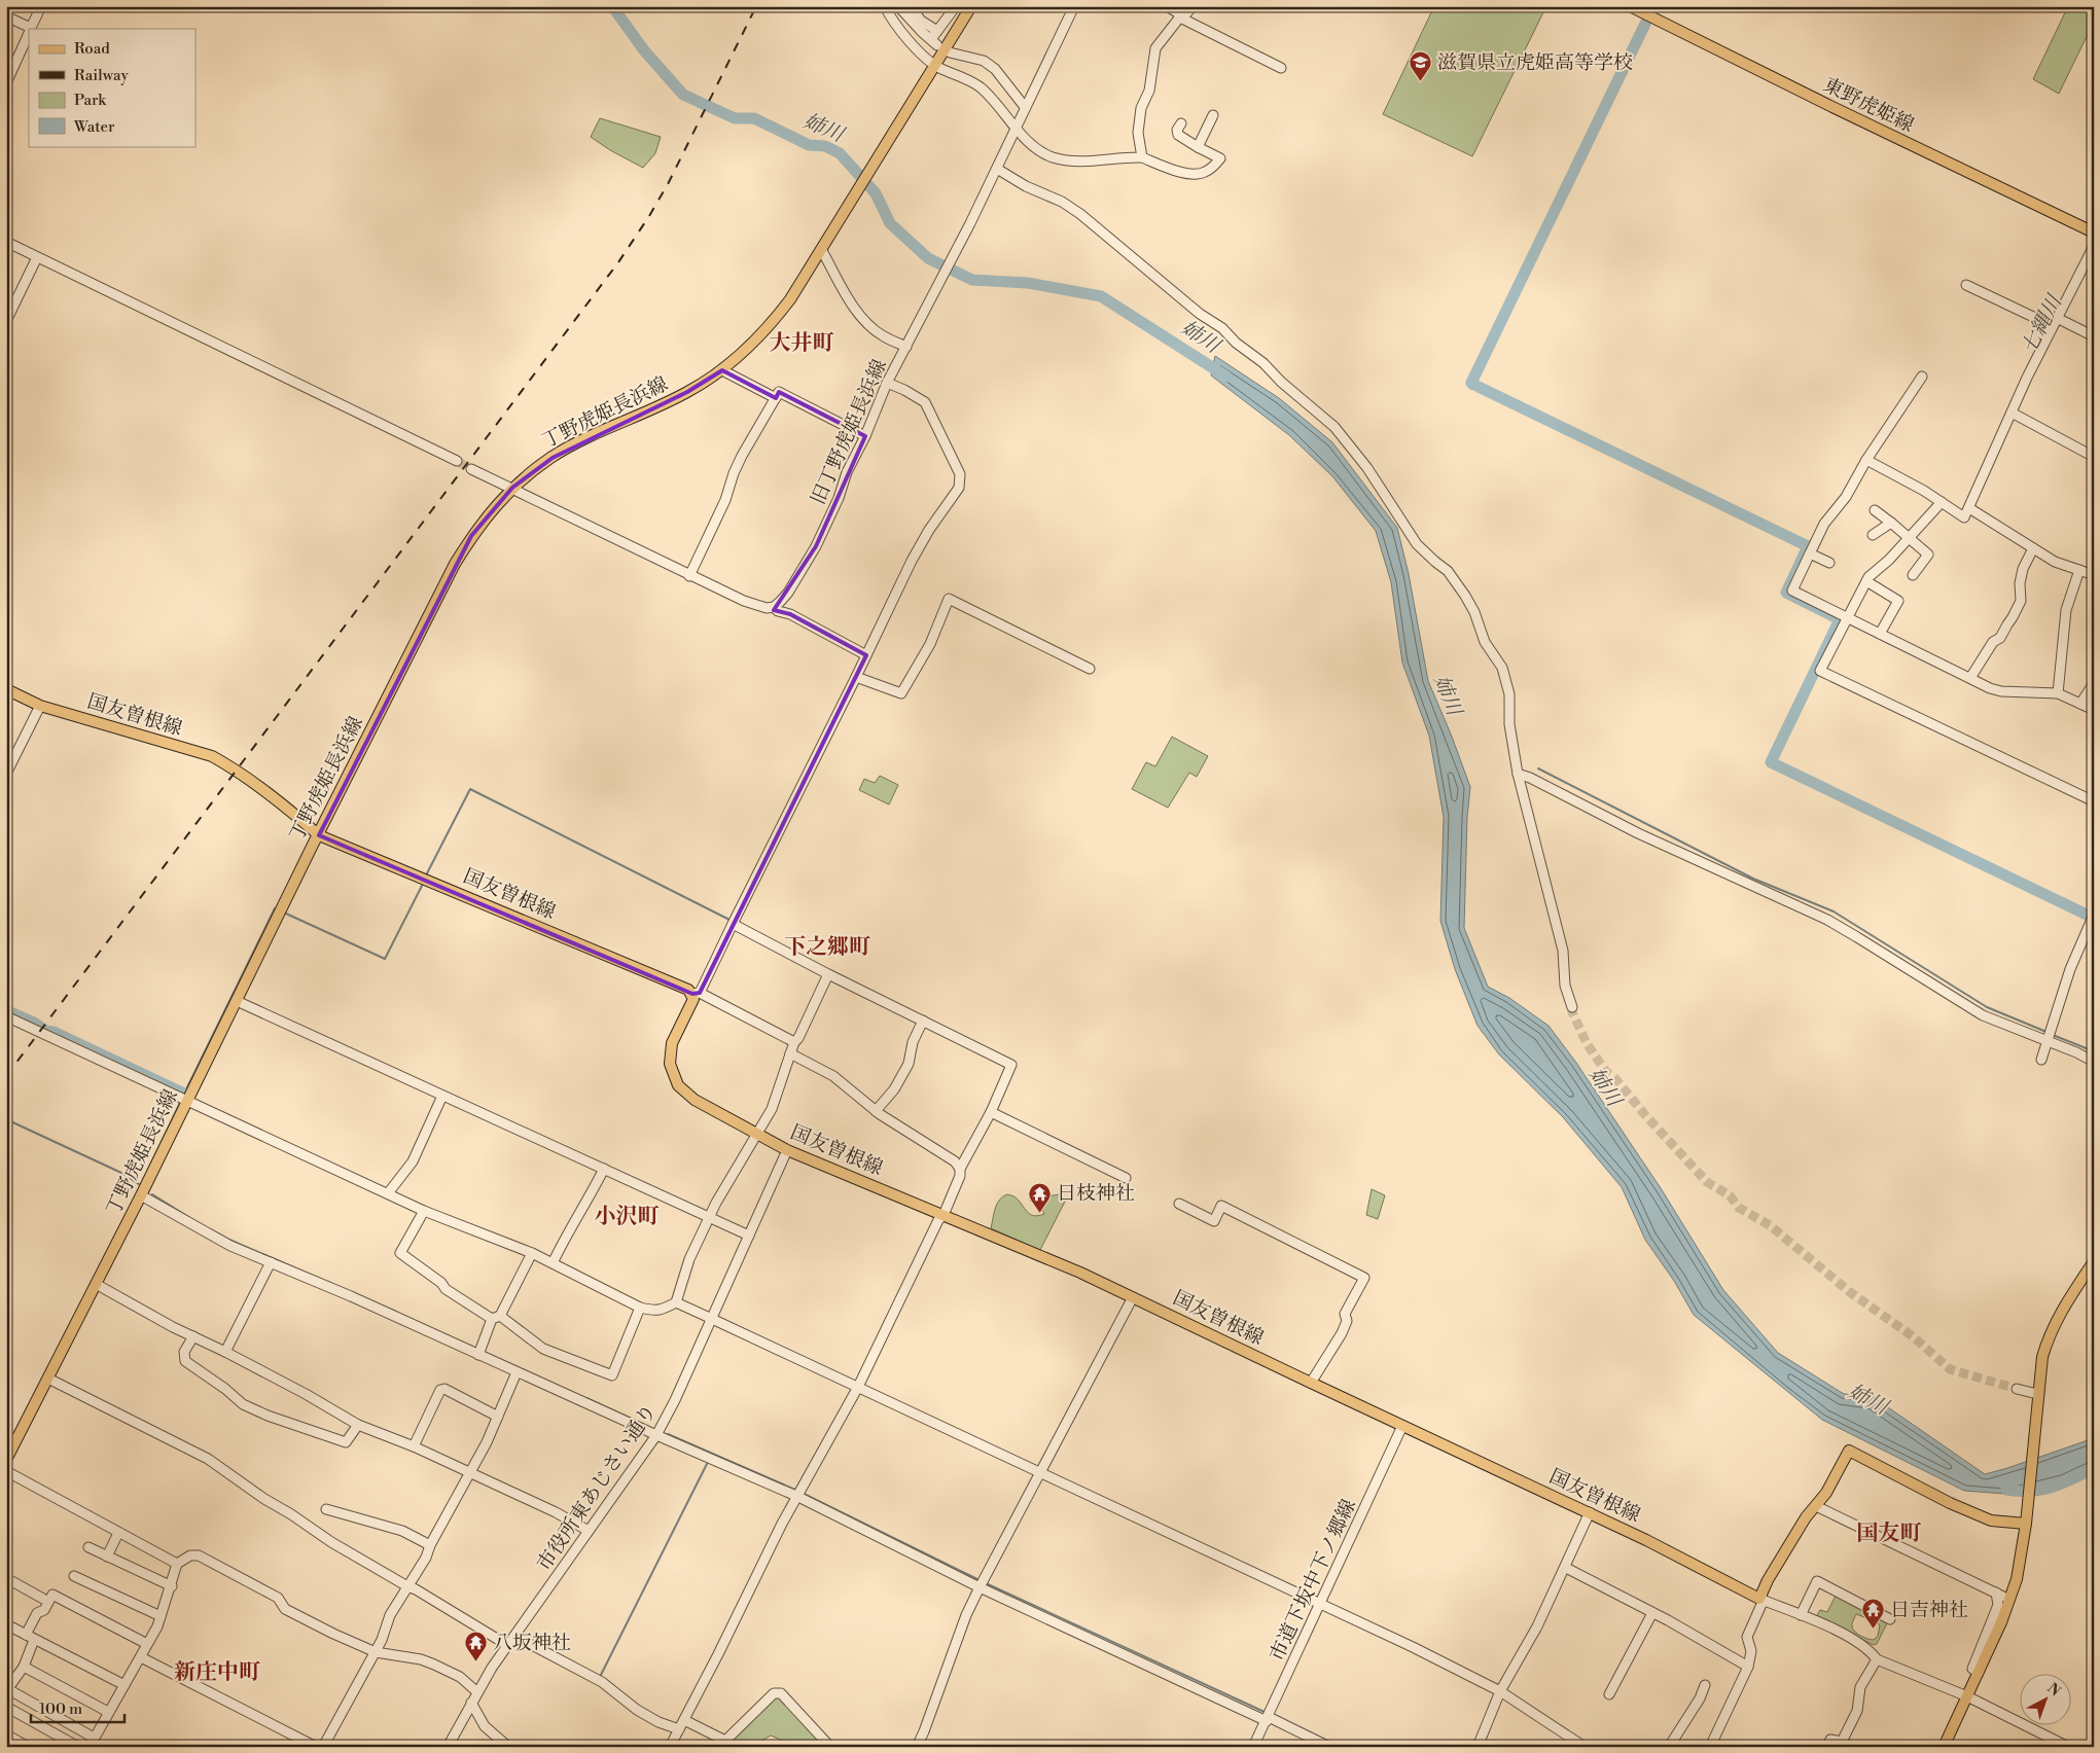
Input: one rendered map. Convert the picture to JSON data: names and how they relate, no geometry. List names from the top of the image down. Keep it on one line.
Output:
{"streets":{"main road":["東野虎姫線","丁野虎姫長浜線","国友曽根線"],"street":["旧丁野虎姫長浜線","市役所東あじさい通り","市道下坂中下ノ郷線"]},"crossings":[["丁野虎姫長浜線","国友曽根線"],["国友曽根線","市役所東あじさい通り"],["国友曽根線","市道下坂中下ノ郷線"]],"districts":["大井町","下之郷町","小沢町","国友町","新庄中町"],"water":["姉川","七縄川"],"places":{"school or university":["滋賀県立虎姫高等学校"],"temple":["日枝神社","日吉神社","八坂神社"]},"legend":["Road","Railway","Park","Water"],"scale_bar":"100 m","north":"top right"}
